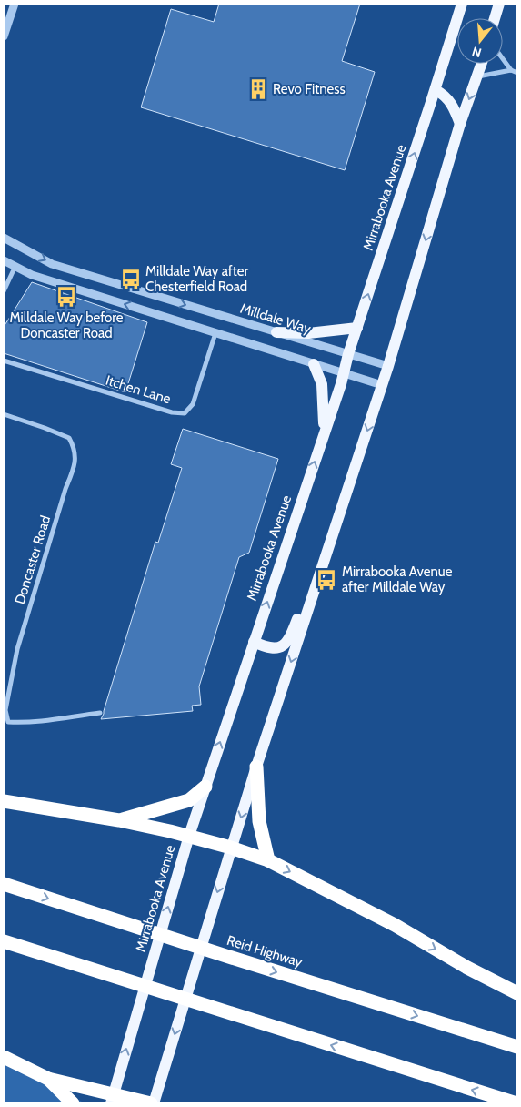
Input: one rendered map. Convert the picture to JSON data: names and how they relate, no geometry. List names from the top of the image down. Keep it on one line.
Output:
{"streets":{"highway":["Reid Highway"],"main road":["Mirrabooka Avenue"],"street":["Milldale Way","Itchen Lane","Doncaster Road"]},"crossings":[["Mirrabooka Avenue","Milldale Way"]],"places":{"building":["Revo Fitness"],"bus stop":["Milldale Way after Chesterfield Road","Milldale Way before Doncaster Road","Mirrabooka Avenue after Milldale Way"]},"north":"bottom"}
